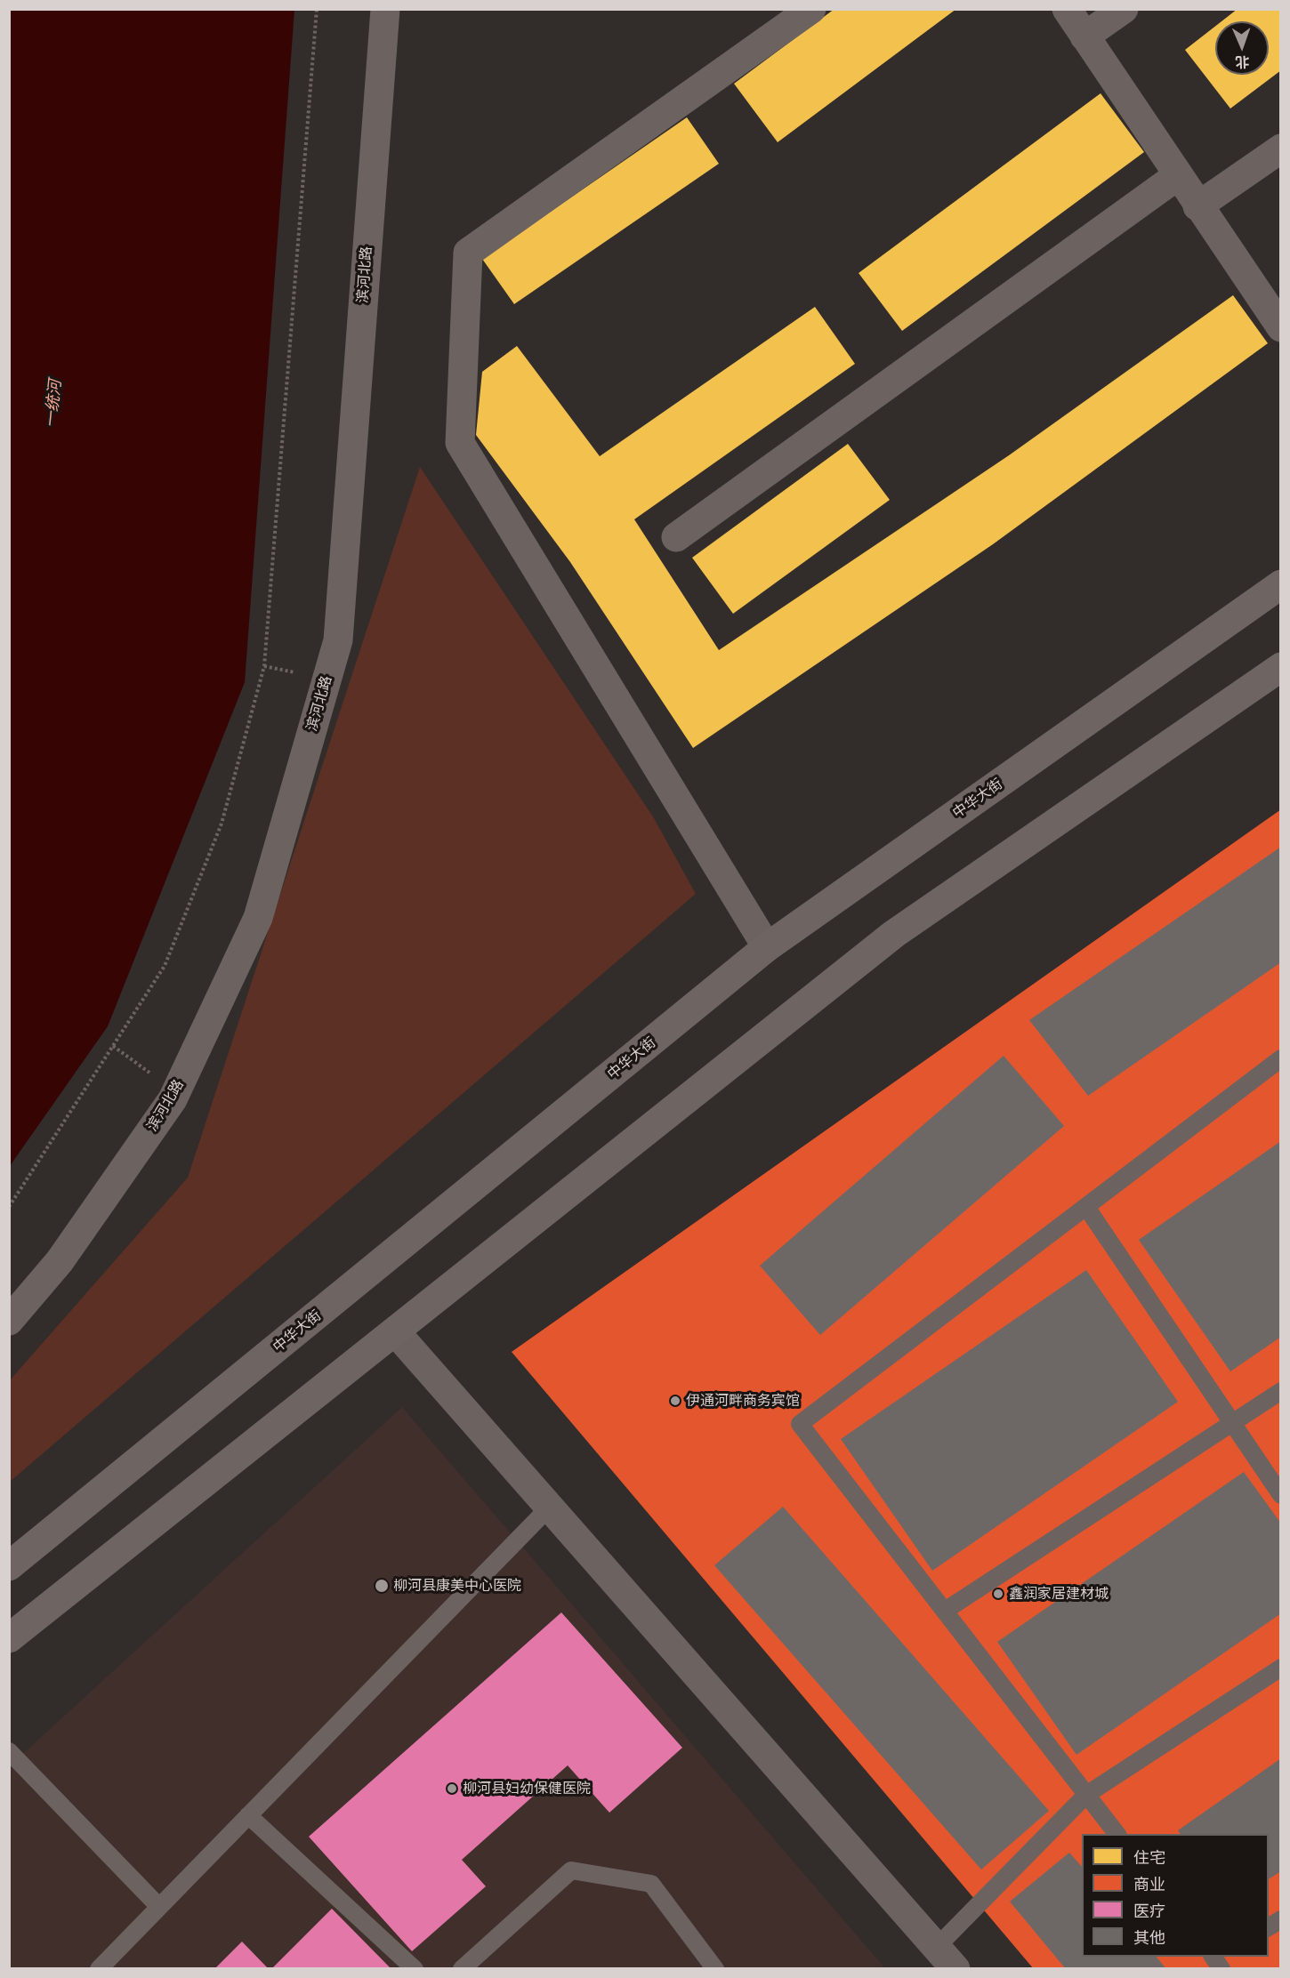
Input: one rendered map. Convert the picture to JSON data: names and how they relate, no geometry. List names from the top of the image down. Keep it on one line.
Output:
{"streets":{"main road":["中华大街"],"street":["滨河北路"]},"water":["一统河"],"places":["伊通河畔商务宾馆","柳河县康美中心医院","鑫润家居建材城","柳河县妇幼保健医院"],"legend":["住宅","商业","医疗","其他"],"north":"bottom"}
